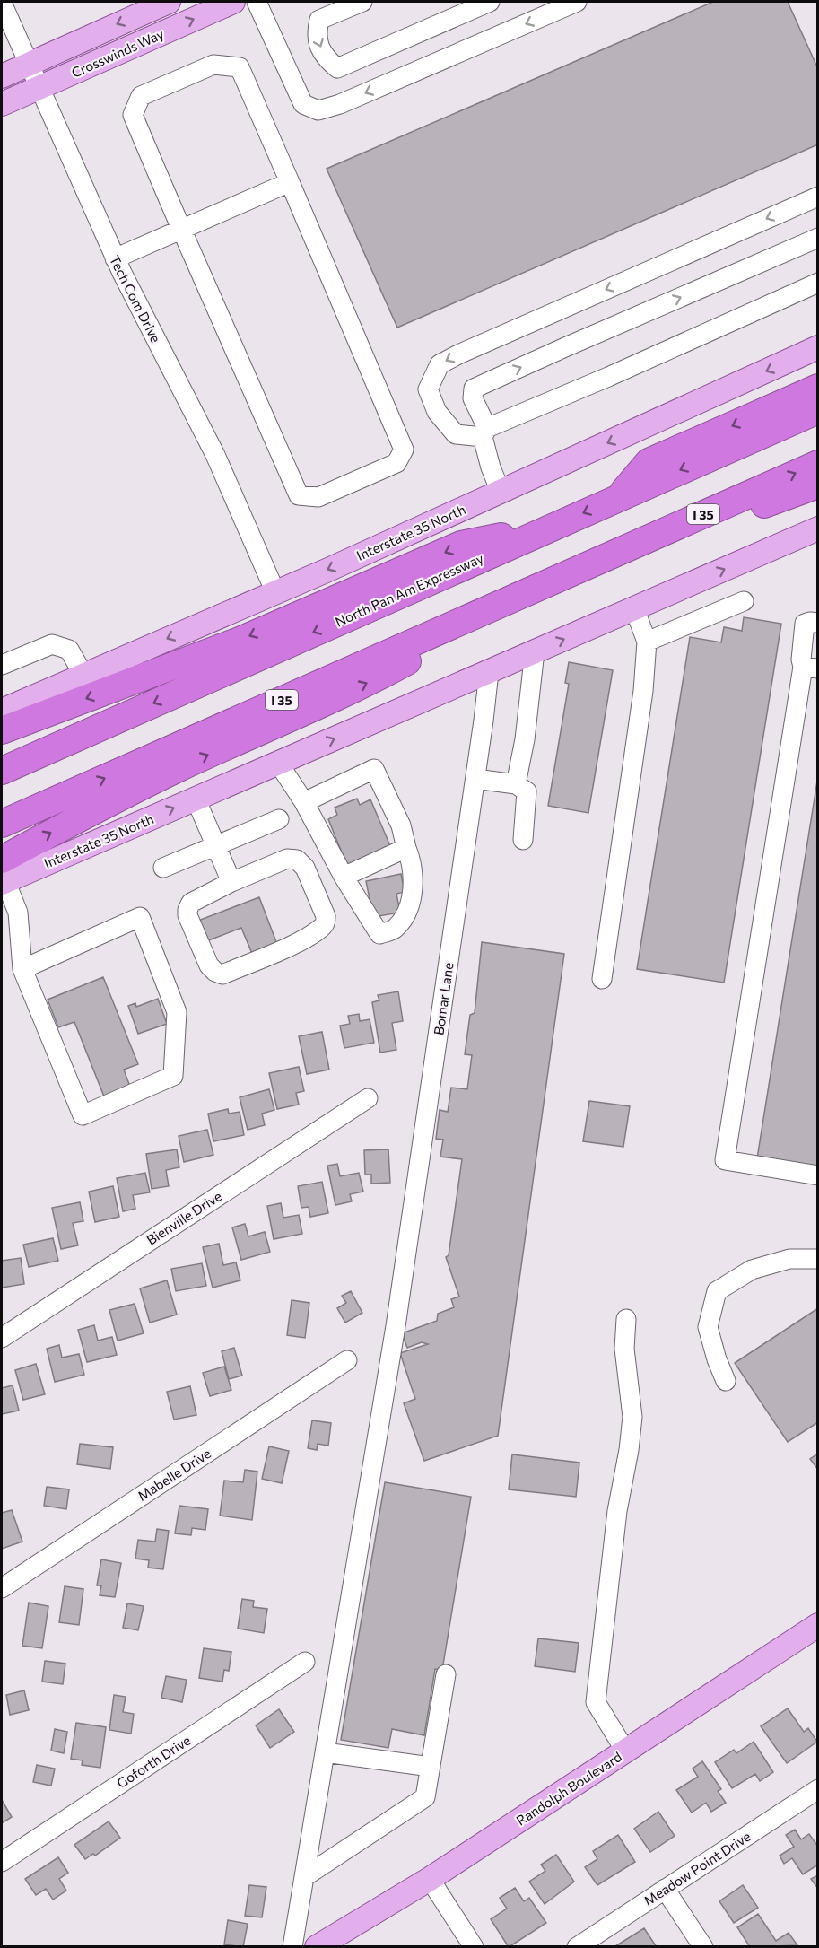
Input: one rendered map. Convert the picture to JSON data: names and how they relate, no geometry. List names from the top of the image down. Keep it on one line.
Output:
{"streets":{"highway":["I 35","North Pan Am Expressway"],"main road":["Crosswinds Way","Interstate 35 North","Randolph Boulevard"],"street":["Tech Com Drive","Bomar Lane","Bienville Drive","Mabelle Drive","Goforth Drive","Meadow Point Drive"]},"crossings":[["Crosswinds Way","Tech Com Drive"],["Tech Com Drive","Interstate 35 North"],["Interstate 35 North","Bomar Lane"]]}
